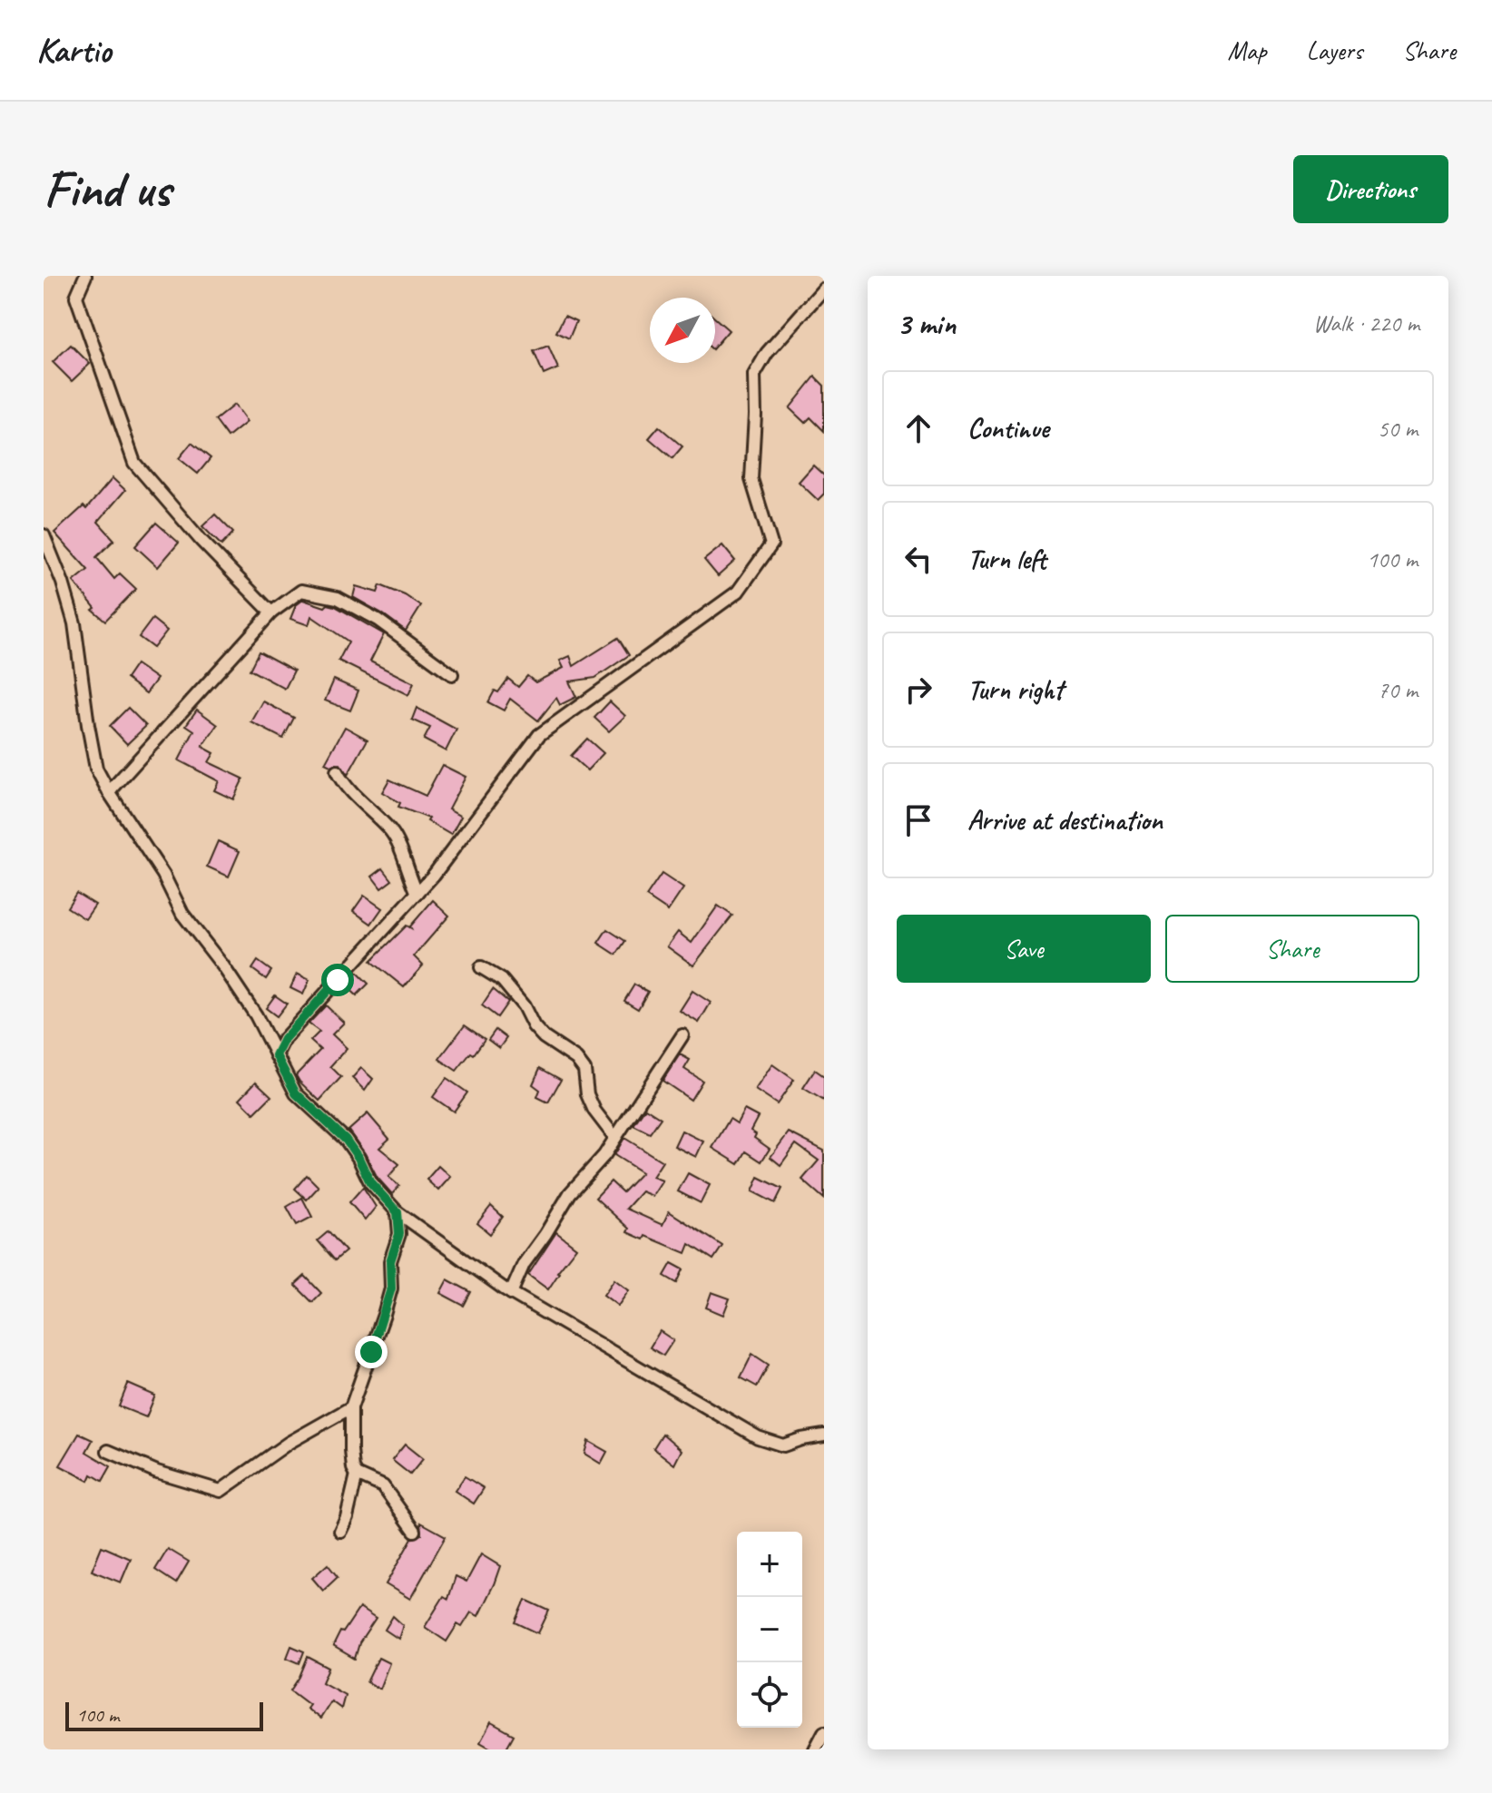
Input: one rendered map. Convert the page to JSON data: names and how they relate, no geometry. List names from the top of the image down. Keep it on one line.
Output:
{"scale_bar":"100 m","north":"bottom left","page":{"header":"Kartio","nav":["Map","Layers","Share"],"buttons":["Directions",["Save","Share"]],"title":"Find us","heading":["3 min","Walk · 220 m"],"list":[["Continue","50 m"],["Turn left","100 m"],["Turn right","70 m"],"Arrive at destination"],"map_buttons":["+","−"],"scale":"100 m"}}
